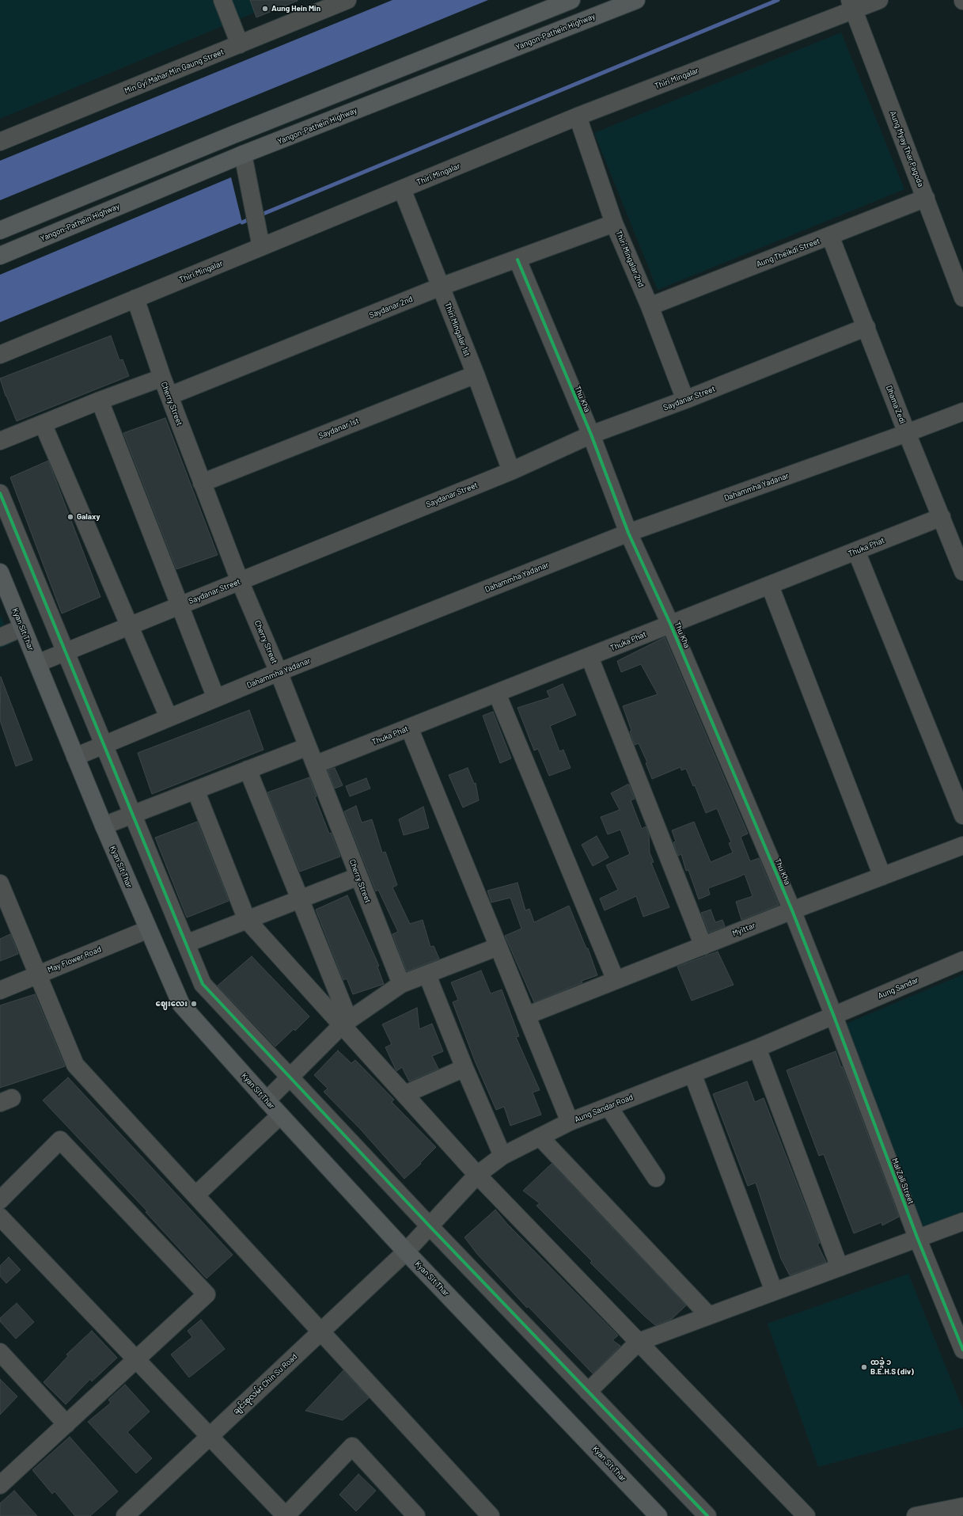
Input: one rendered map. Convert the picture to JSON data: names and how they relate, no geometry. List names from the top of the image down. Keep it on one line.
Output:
{"streets":{"main road":["Yangon-Pathein Highway","Kyan Sit Thar"],"street":["Min Gyi Mahar Min Gaung Street","Thiri Mingalar","Aung Myay Thar Pagoda","Aung Theikdi Street","Thiri Mingalar 2nd","Saydanar 2nd","Thiri Mingalar 1st","Saydanar Street","Thu Kha","Cherry Street","Dhama Zedi","Saydanar 1st","Dahammha Yadanar","Thuka Phat","Myittar","May Flower Road","Aung Sandar","Aung Sandar Road","Mal Zali Street","ချင်းစုလမ်း Chin Su Road"]},"crossings":[["Thiri Mingalar","Aung Myay Thar Pagoda"],["Thiri Mingalar","Thiri Mingalar 2nd"],["Thiri Mingalar","Thiri Mingalar 1st"],["Thiri Mingalar","Cherry Street"],["Aung Myay Thar Pagoda","Aung Theikdi Street"],["Aung Theikdi Street","Thiri Mingalar 2nd"],["Aung Theikdi Street","Dhama Zedi"],["Thiri Mingalar 2nd","Saydanar 2nd"],["Thiri Mingalar 2nd","Saydanar Street"],["Saydanar 2nd","Thiri Mingalar 1st"],["Saydanar 2nd","Thu Kha"],["Saydanar 2nd","Cherry Street"],["Thiri Mingalar 1st","Saydanar Street"],["Thiri Mingalar 1st","Saydanar 1st"],["Saydanar Street","Thu Kha"],["Saydanar Street","Cherry Street"],["Saydanar Street","Dhama Zedi"],["Saydanar Street","Kyan Sit Thar"],["Thu Kha","Dahammha Yadanar"],["Thu Kha","Thuka Phat"],["Thu Kha","Myittar"],["Thu Kha","Aung Sandar"],["Thu Kha","Aung Sandar Road"],["Thu Kha","Mal Zali Street"],["Cherry Street","Saydanar 1st"],["Cherry Street","Dahammha Yadanar"],["Cherry Street","Thuka Phat"],["Dhama Zedi","Dahammha Yadanar"],["Dhama Zedi","Thuka Phat"],["Dahammha Yadanar","Kyan Sit Thar"],["Kyan Sit Thar","May Flower Road"],["Kyan Sit Thar","Aung Sandar Road"],["Kyan Sit Thar","ချင်းစုလမ်း Chin Su Road"],["Aung Sandar","Aung Sandar Road"],["Aung Sandar","Mal Zali Street"],["Aung Sandar Road","Mal Zali Street"],["Aung Sandar Road","ချင်းစုလမ်း Chin Su Road"]],"places":["Aung Hein Min","Galaxy","ဈေးလေး","ထခွဲ ၁ B.E.H.S (div)"]}
